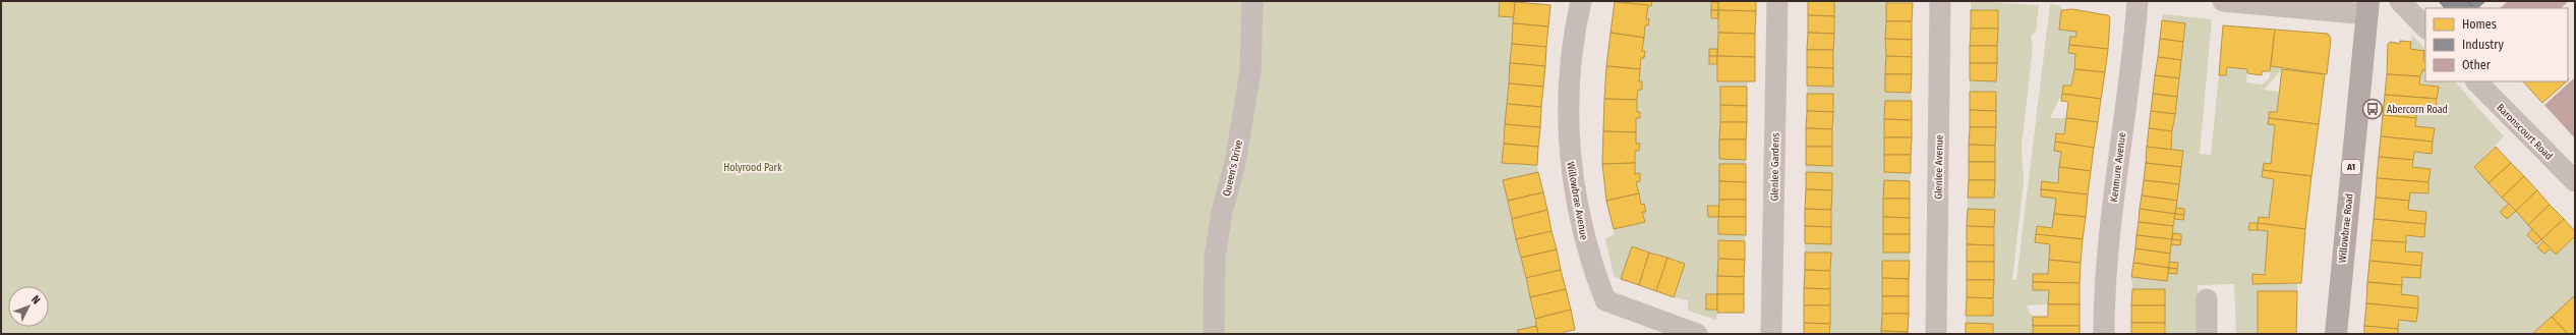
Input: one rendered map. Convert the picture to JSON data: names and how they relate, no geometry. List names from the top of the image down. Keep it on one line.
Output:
{"streets":{"main road":["A1","Willowbrae Road"],"street":["Baronscourt Road","Glenlee Gardens","Glenlee Avenue","Kenmure Avenue","Queen's Drive","Willowbrae Avenue"]},"parks":["Holyrood Park"],"places":{"bus stop":["Abercorn Road"]},"legend":["Homes","Industry","Other"],"north":"top right"}
